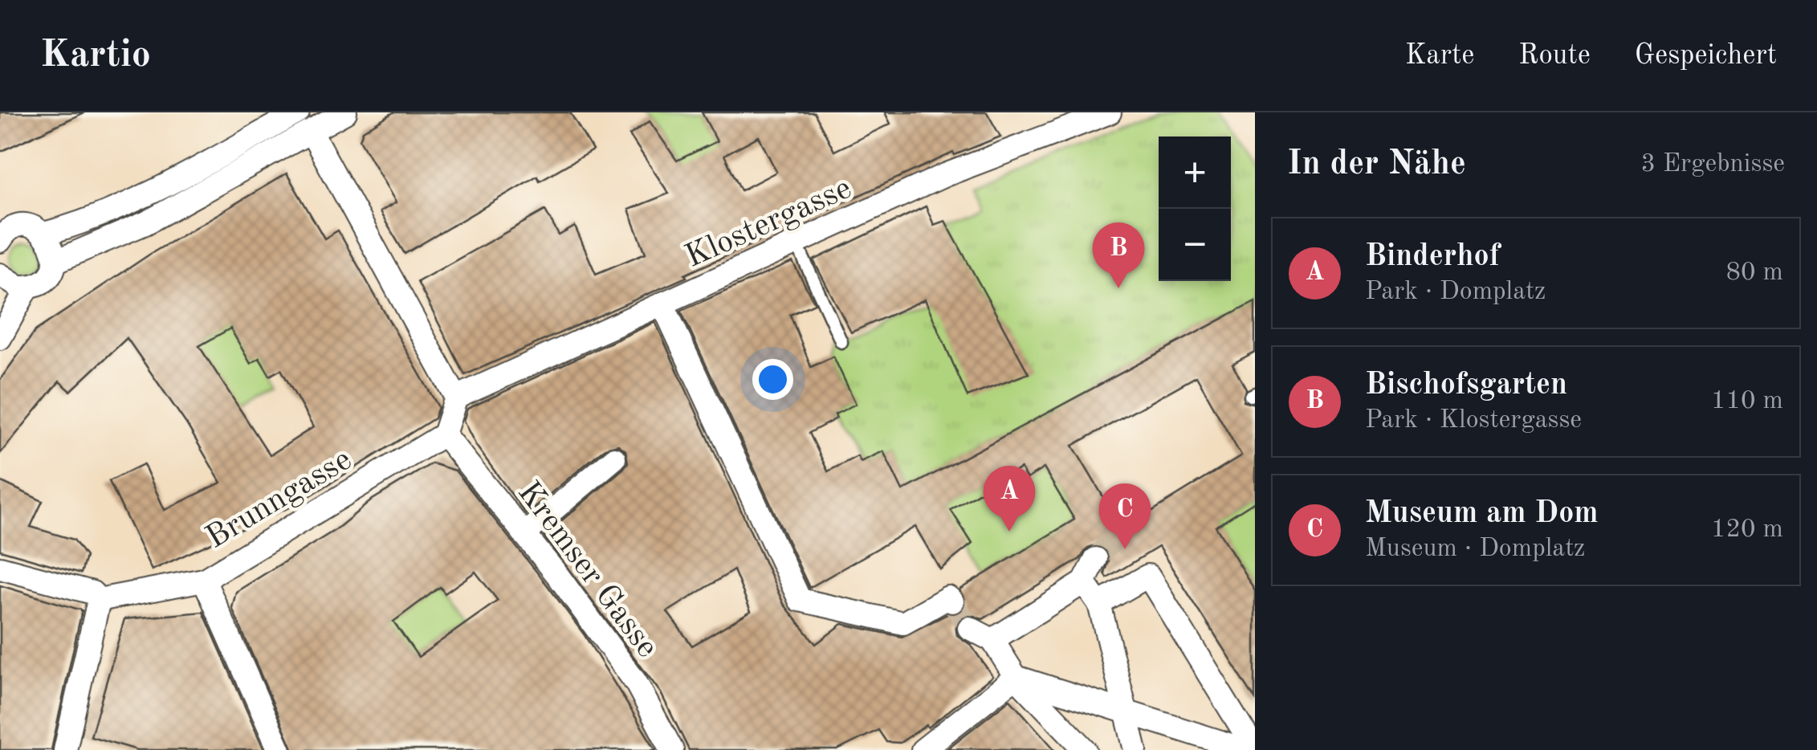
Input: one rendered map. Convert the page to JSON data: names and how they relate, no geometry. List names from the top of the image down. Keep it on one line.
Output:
{"streets":{"street":["Klostergasse","Brunngasse","Kremser Gasse"]},"crossings":[["Brunngasse","Kremser Gasse"]],"page":{"header":"Kartio","nav":["Karte","Route","Gespeichert"],"heading":["In der Nähe","3 Ergebnisse"],"map_buttons":["+","−"],"list":[{"mark":"A","name":"Binderhof","note":"Park · Domplatz","value":"80 m"},{"mark":"B","name":"Bischofsgarten","note":"Park · Klostergasse","value":"110 m"},{"mark":"C","name":"Museum am Dom","note":"Museum · Domplatz","value":"120 m"}],"pins":["B","A","C"]}}
